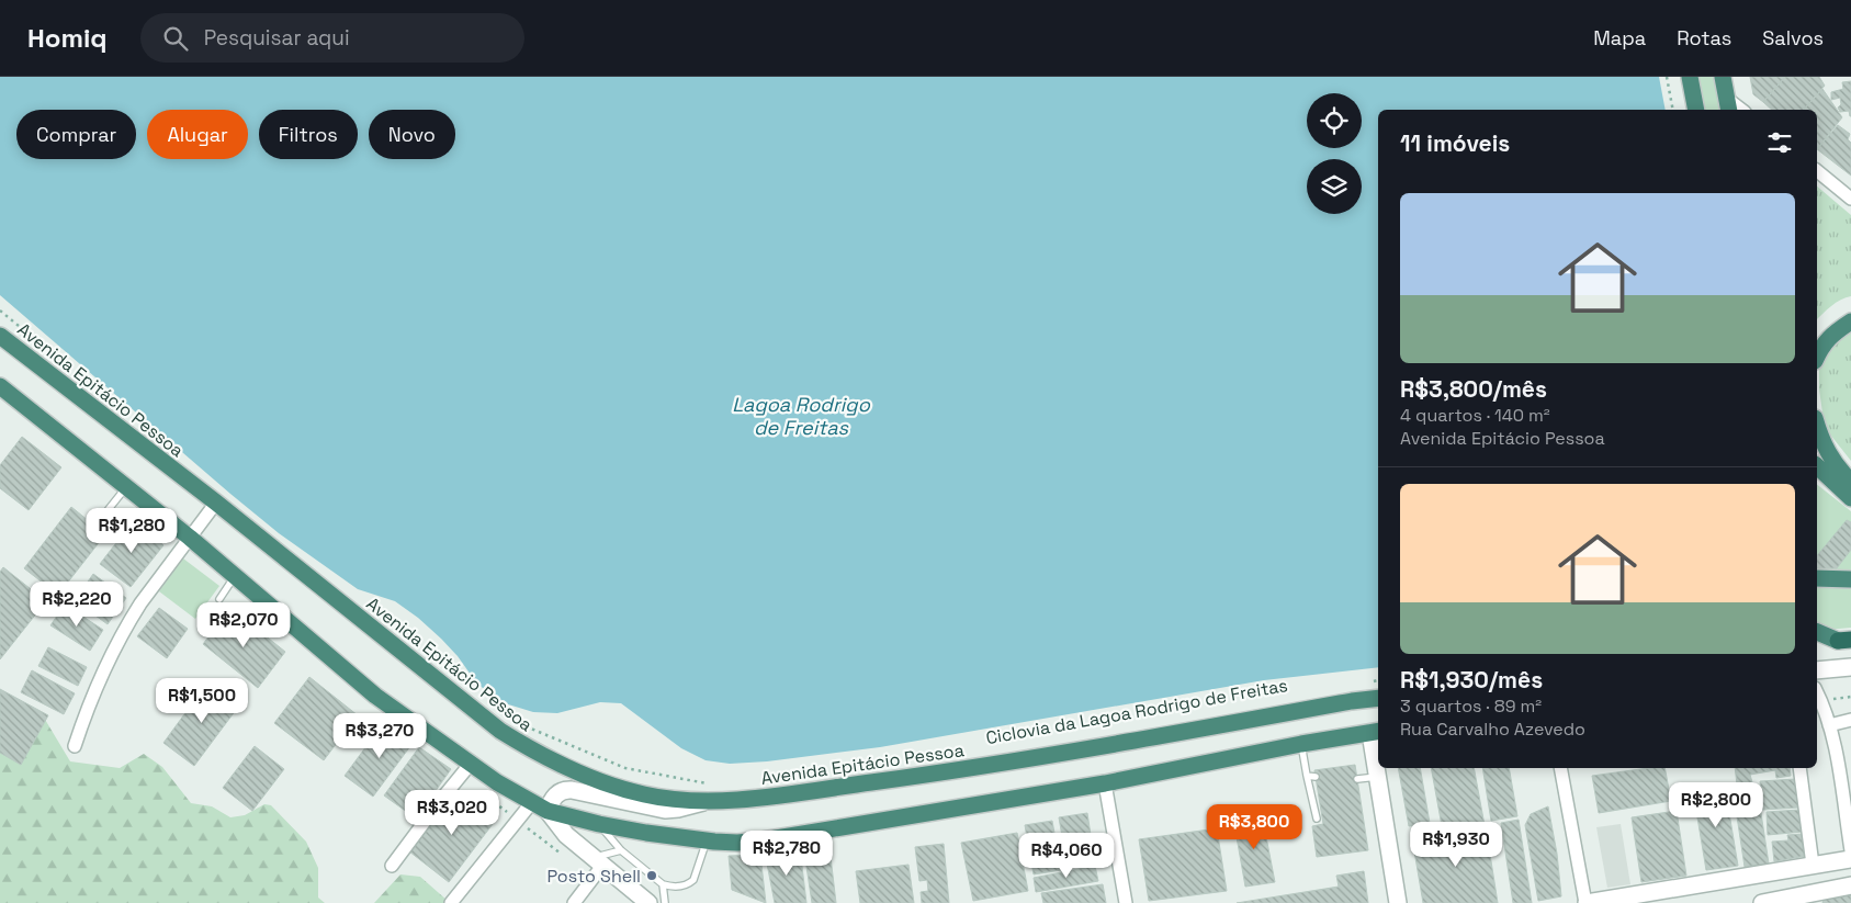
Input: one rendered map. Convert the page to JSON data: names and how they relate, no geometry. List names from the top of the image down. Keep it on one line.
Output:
{"streets":{"highway":["Avenida Epitácio Pessoa"]},"water":["Lagoa Rodrigo de Freitas"],"places":["Posto Shell"],"page":{"header":"Homiq","search":"Pesquisar aqui","nav":["Mapa","Rotas","Salvos"],"chip":["Comprar","Alugar","Filtros","Novo"],"heading":"11 imóveis","list":[{"name":"R$3,800/mês","note":"4 quartos · 140 m² · Avenida Epitácio Pessoa"},{"name":"R$1,930/mês","note":"3 quartos · 89 m² · Rua Carvalho Azevedo"}],"price":["R$1,280","R$2,220","R$2,070","R$1,500","R$3,270","R$2,800","R$3,020","R$3,800","R$1,930","R$2,780","R$4,060"]}}
